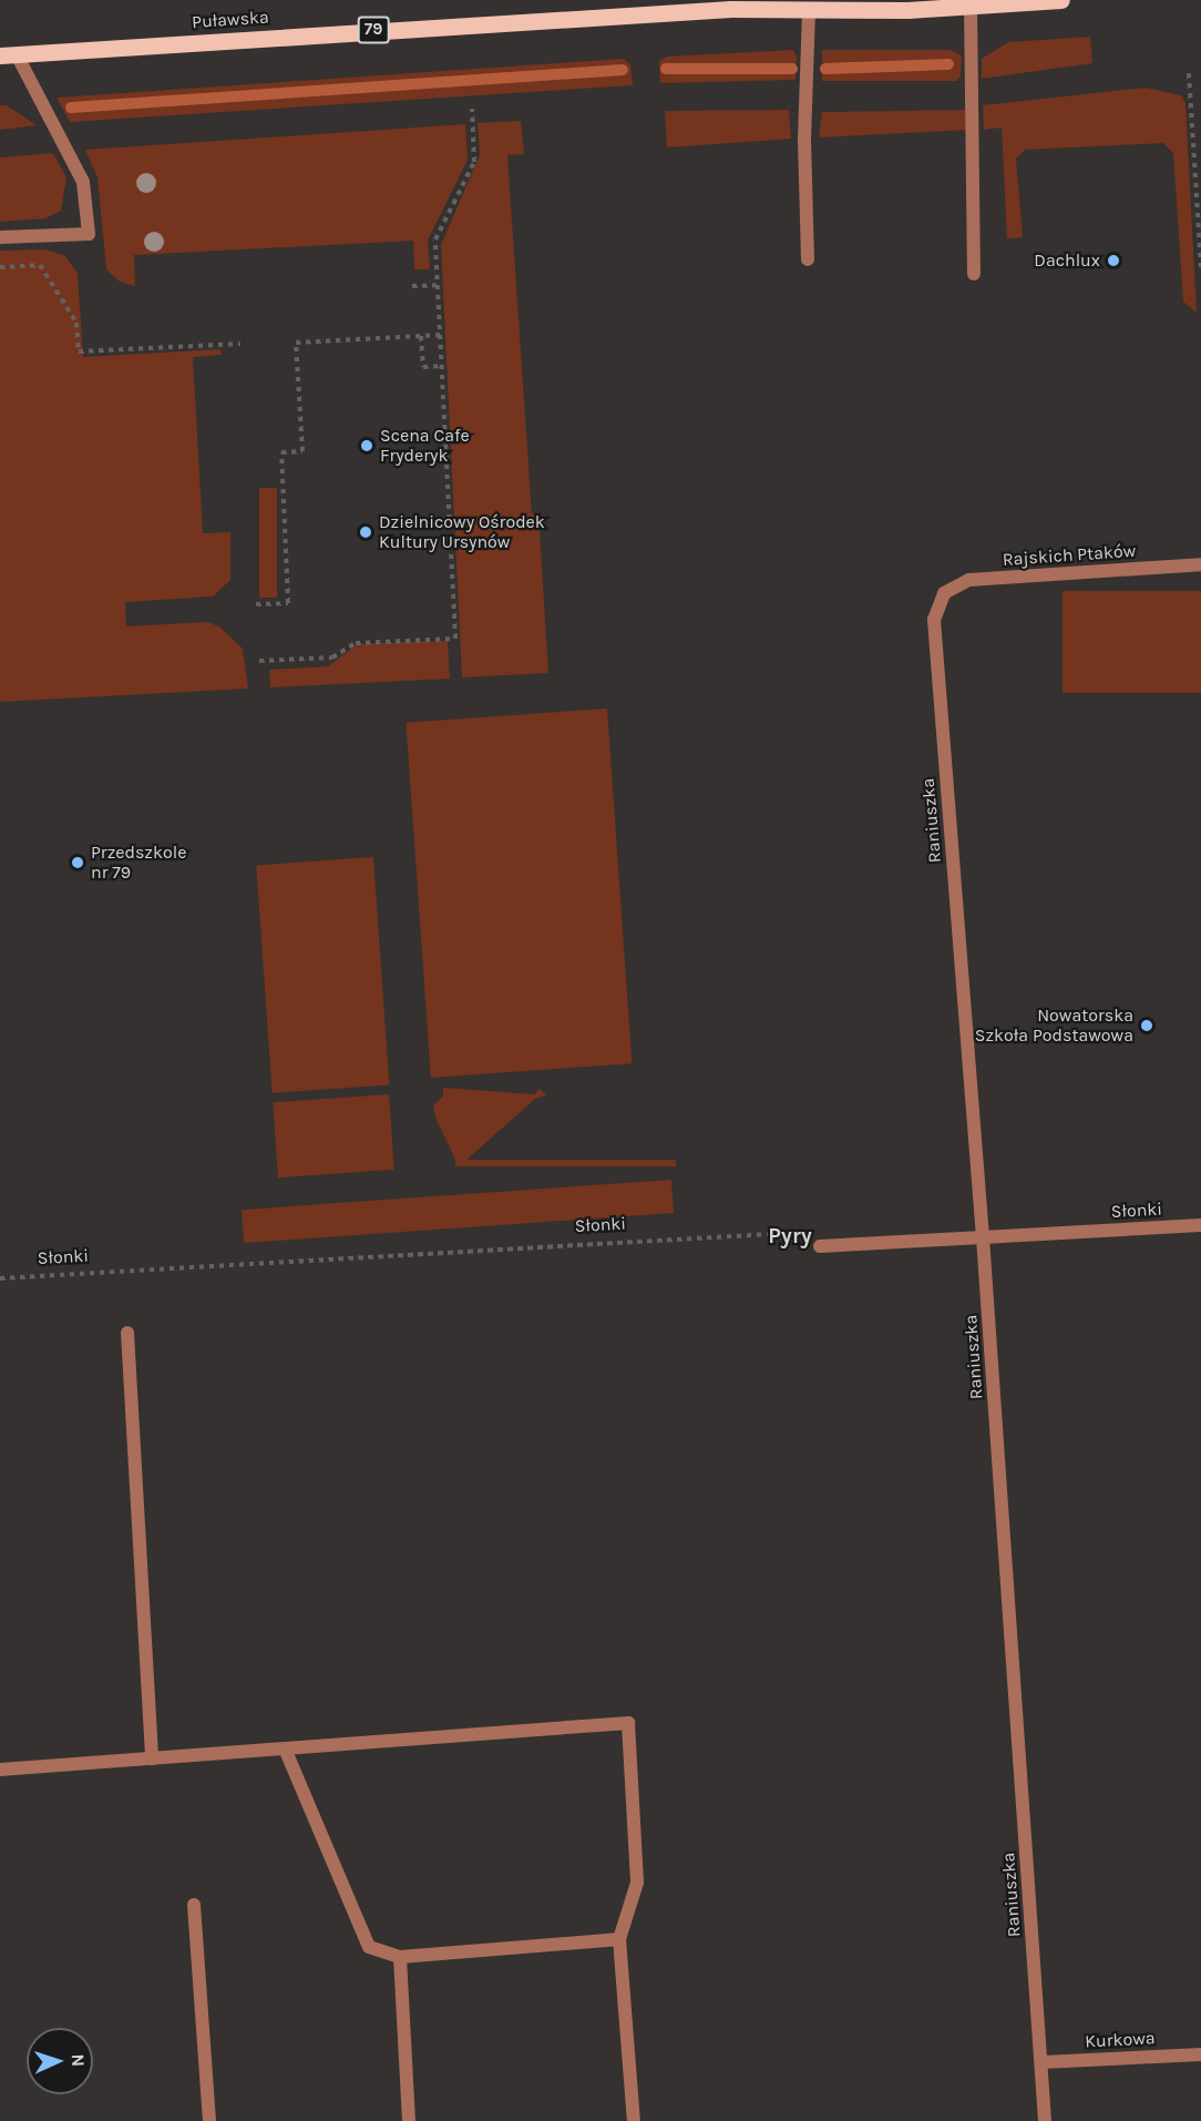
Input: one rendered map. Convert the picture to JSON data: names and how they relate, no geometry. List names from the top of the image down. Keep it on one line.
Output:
{"streets":{"main road":["Puławska","79"],"street":["Rajskich Ptaków","Raniuszka","Słonki","Kurkowa"]},"crossings":[["Rajskich Ptaków","Raniuszka"],["Raniuszka","Słonki"],["Raniuszka","Kurkowa"]],"districts":["Pyry"],"places":["Dachlux","Scena Cafe Fryderyk","Dzielnicowy Ośrodek Kultury Ursynów","Przedszkole nr 79","Nowatorska Szkoła Podstawowa"],"north":"right"}
